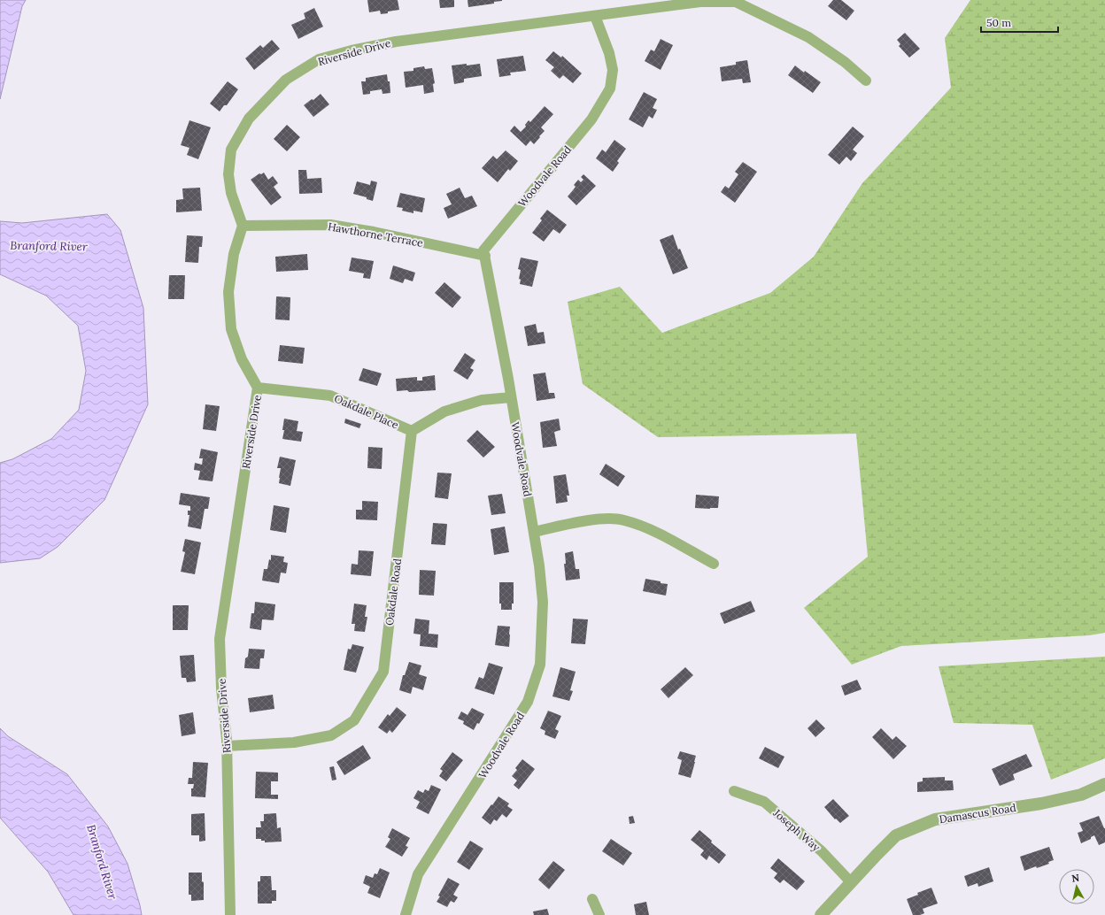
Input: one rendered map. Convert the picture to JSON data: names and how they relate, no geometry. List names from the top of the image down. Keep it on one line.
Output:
{"streets":{"street":["Riverside Drive","Woodvale Road","Hawthorne Terrace","Oakdale Place","Oakdale Road","Damascus Road","Joseph Way"]},"crossings":[["Riverside Drive","Woodvale Road"],["Riverside Drive","Hawthorne Terrace"],["Riverside Drive","Oakdale Place"],["Riverside Drive","Oakdale Road"],["Woodvale Road","Hawthorne Terrace"],["Oakdale Place","Oakdale Road"],["Damascus Road","Joseph Way"]],"water":["Branford River"],"scale_bar":"50 m","north":"top"}
